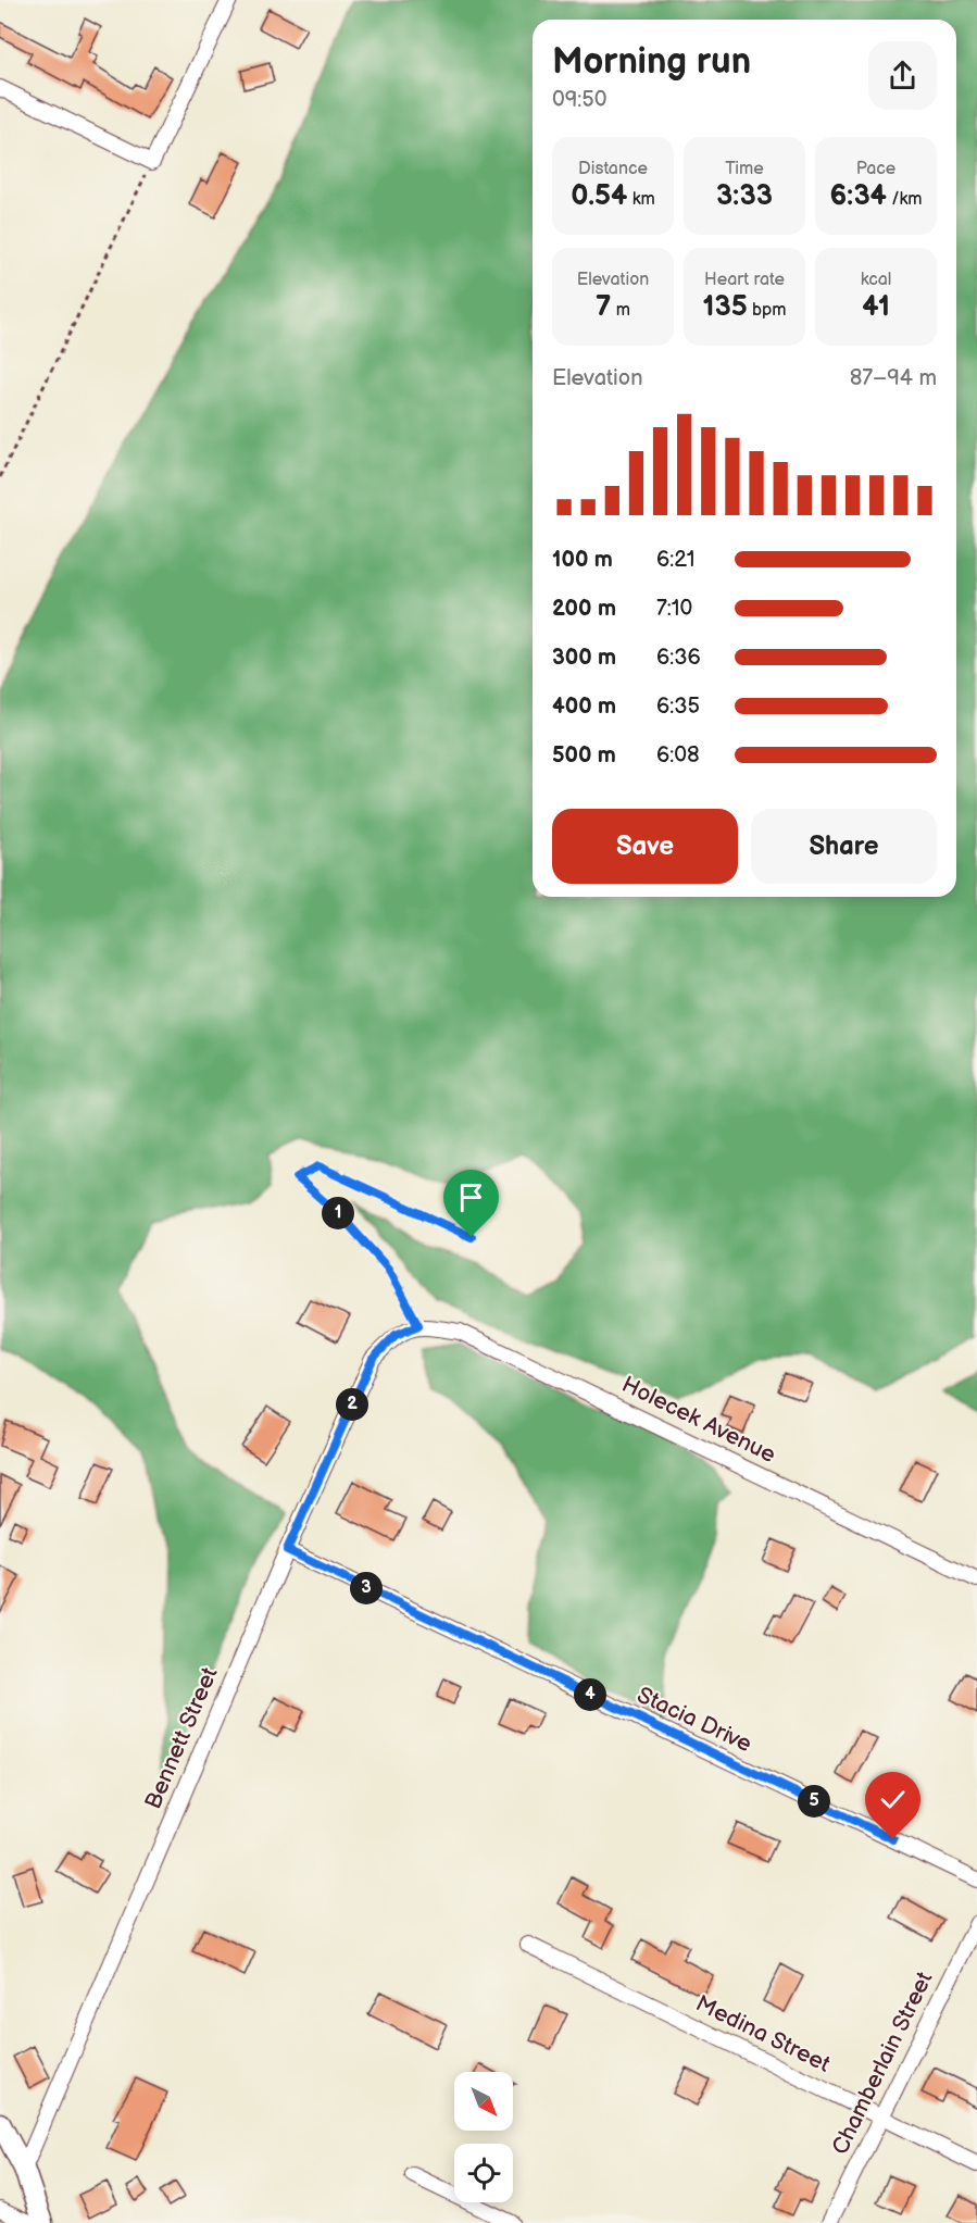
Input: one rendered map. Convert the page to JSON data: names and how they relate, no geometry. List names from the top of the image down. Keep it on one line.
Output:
{"streets":{"street":["Holecek Avenue","Stacia Drive","Bennett Street","Medina Street","Chamberlain Street"]},"crossings":[["Holecek Avenue","Bennett Street"],["Stacia Drive","Bennett Street"],["Medina Street","Chamberlain Street"]],"north":"bottom right","page":{"heading":["Morning run","09:50"],"stats":[["Distance","0.54 km"],["Time","3:33"],["Pace","6:34 /km"],["Elevation","7 m"],["Heart rate","135 bpm"],["kcal","41"]],"chart":["Elevation","87–94 m"],"list":[{"name":"100 m","note":"6:21"},{"name":"200 m","note":"7:10"},{"name":"300 m","note":"6:36"},{"name":"400 m","note":"6:35"},{"name":"500 m","note":"6:08"}],"buttons":["Save","Share"],"pins":["1","2","3","4","5"]}}
